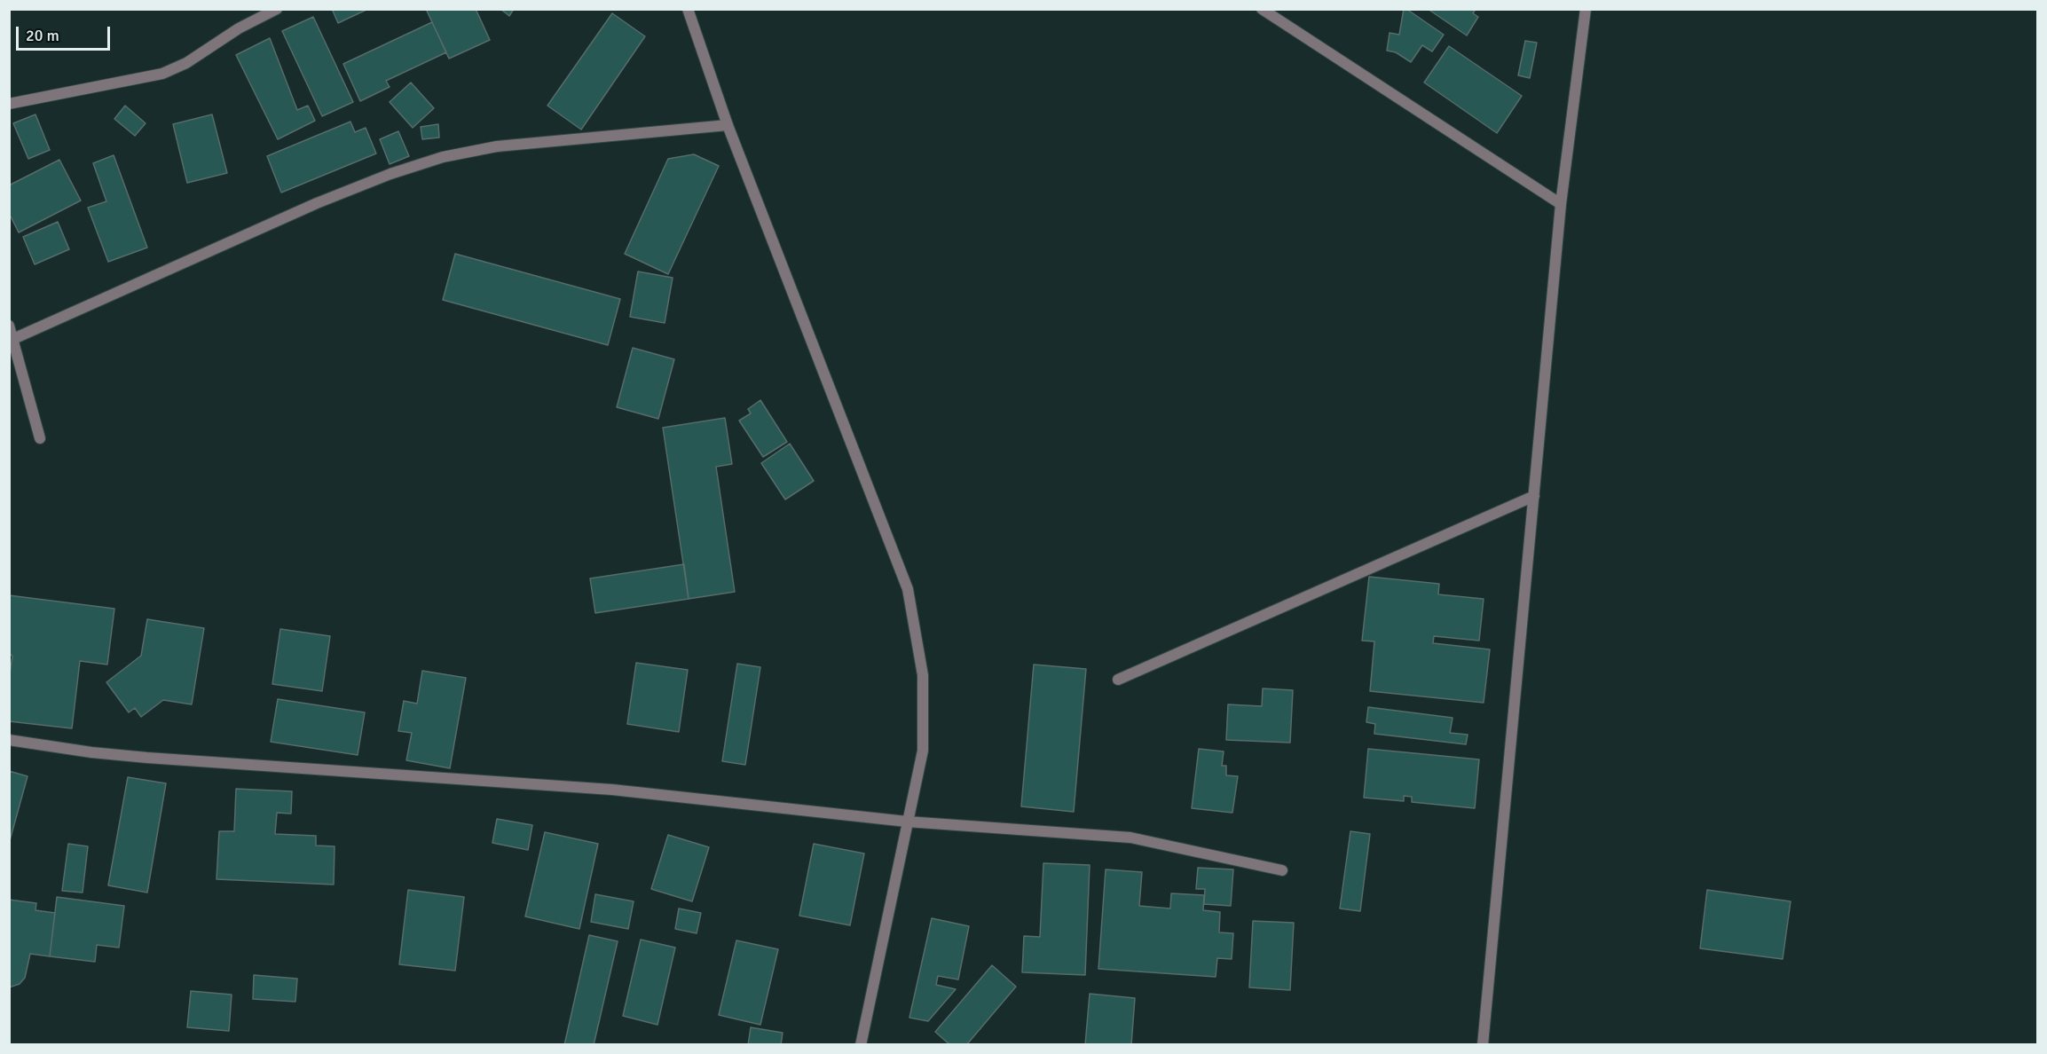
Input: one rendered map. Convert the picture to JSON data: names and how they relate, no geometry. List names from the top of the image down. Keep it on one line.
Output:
{"scale_bar":"20 m"}
